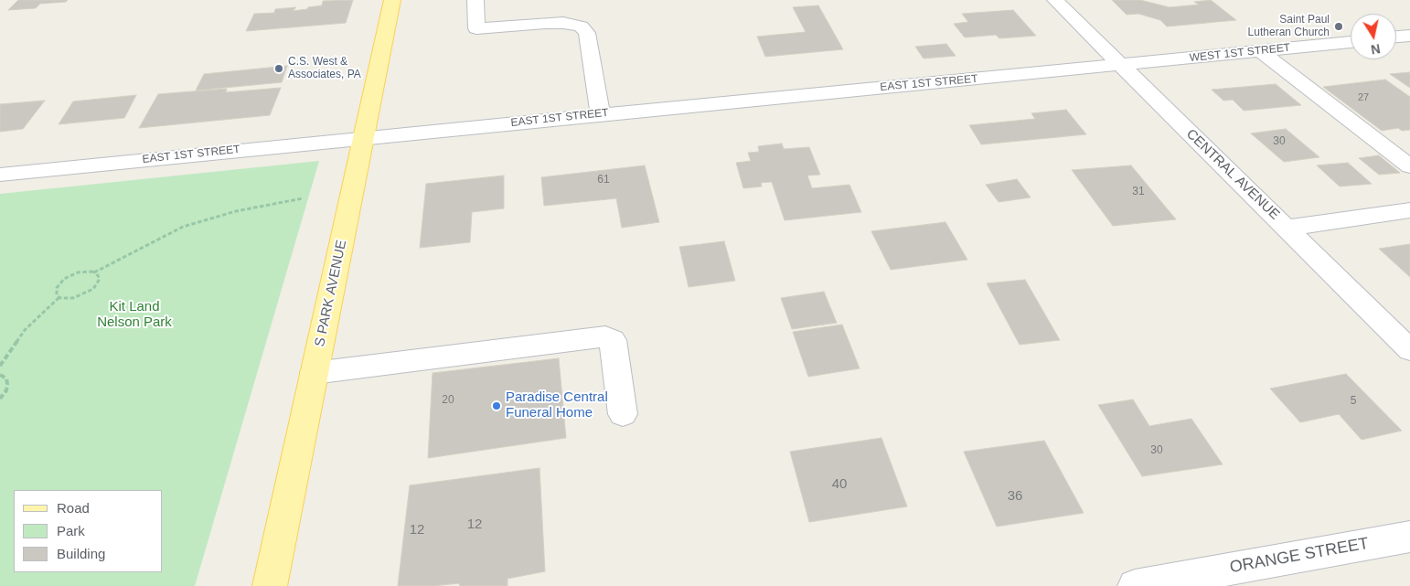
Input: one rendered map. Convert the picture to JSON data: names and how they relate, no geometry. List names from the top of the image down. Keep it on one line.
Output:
{"streets":{"main road":["S PARK AVENUE"],"street":["WEST 1ST STREET","EAST 1ST STREET","CENTRAL AVENUE","ORANGE STREET"]},"crossings":[["WEST 1ST STREET","EAST 1ST STREET"],["WEST 1ST STREET","CENTRAL AVENUE"],["EAST 1ST STREET","CENTRAL AVENUE"],["EAST 1ST STREET","S PARK AVENUE"]],"parks":["Kit Land Nelson Park"],"places":["Saint Paul Lutheran Church","C.S. West & Associates, PA","Paradise Central Funeral Home"],"house_numbers":["27","30","61","31","20","5","30","40","36","12","12"],"legend":["Road","Park","Building"],"north":"bottom"}
